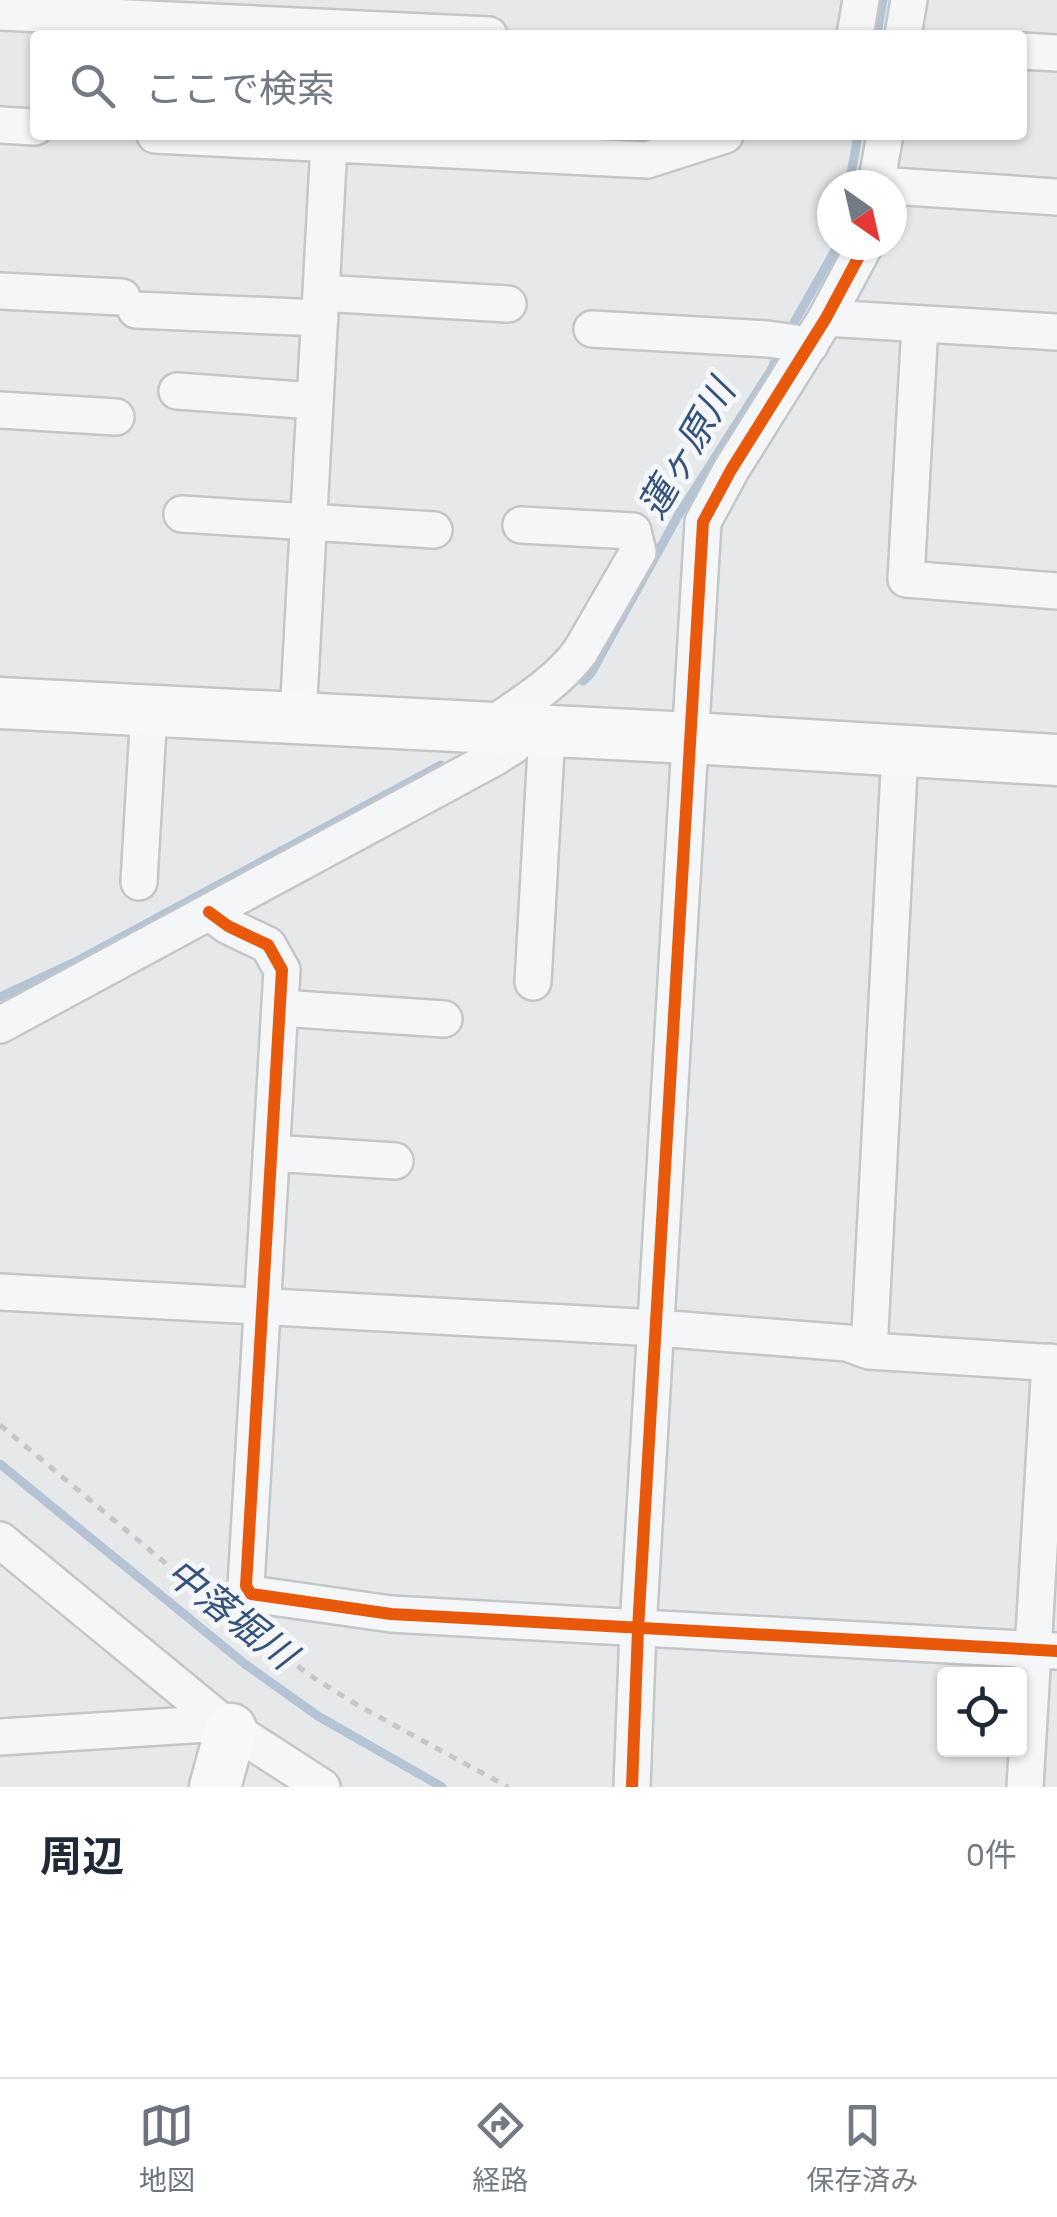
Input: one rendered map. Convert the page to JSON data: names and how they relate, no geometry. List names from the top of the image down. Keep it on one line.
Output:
{"water":["蓮ヶ原川","中落堀川"],"north":"bottom right","page":{"search":"ここで検索","heading":["周辺","0件"],"nav":["地図","経路","保存済み"]}}
